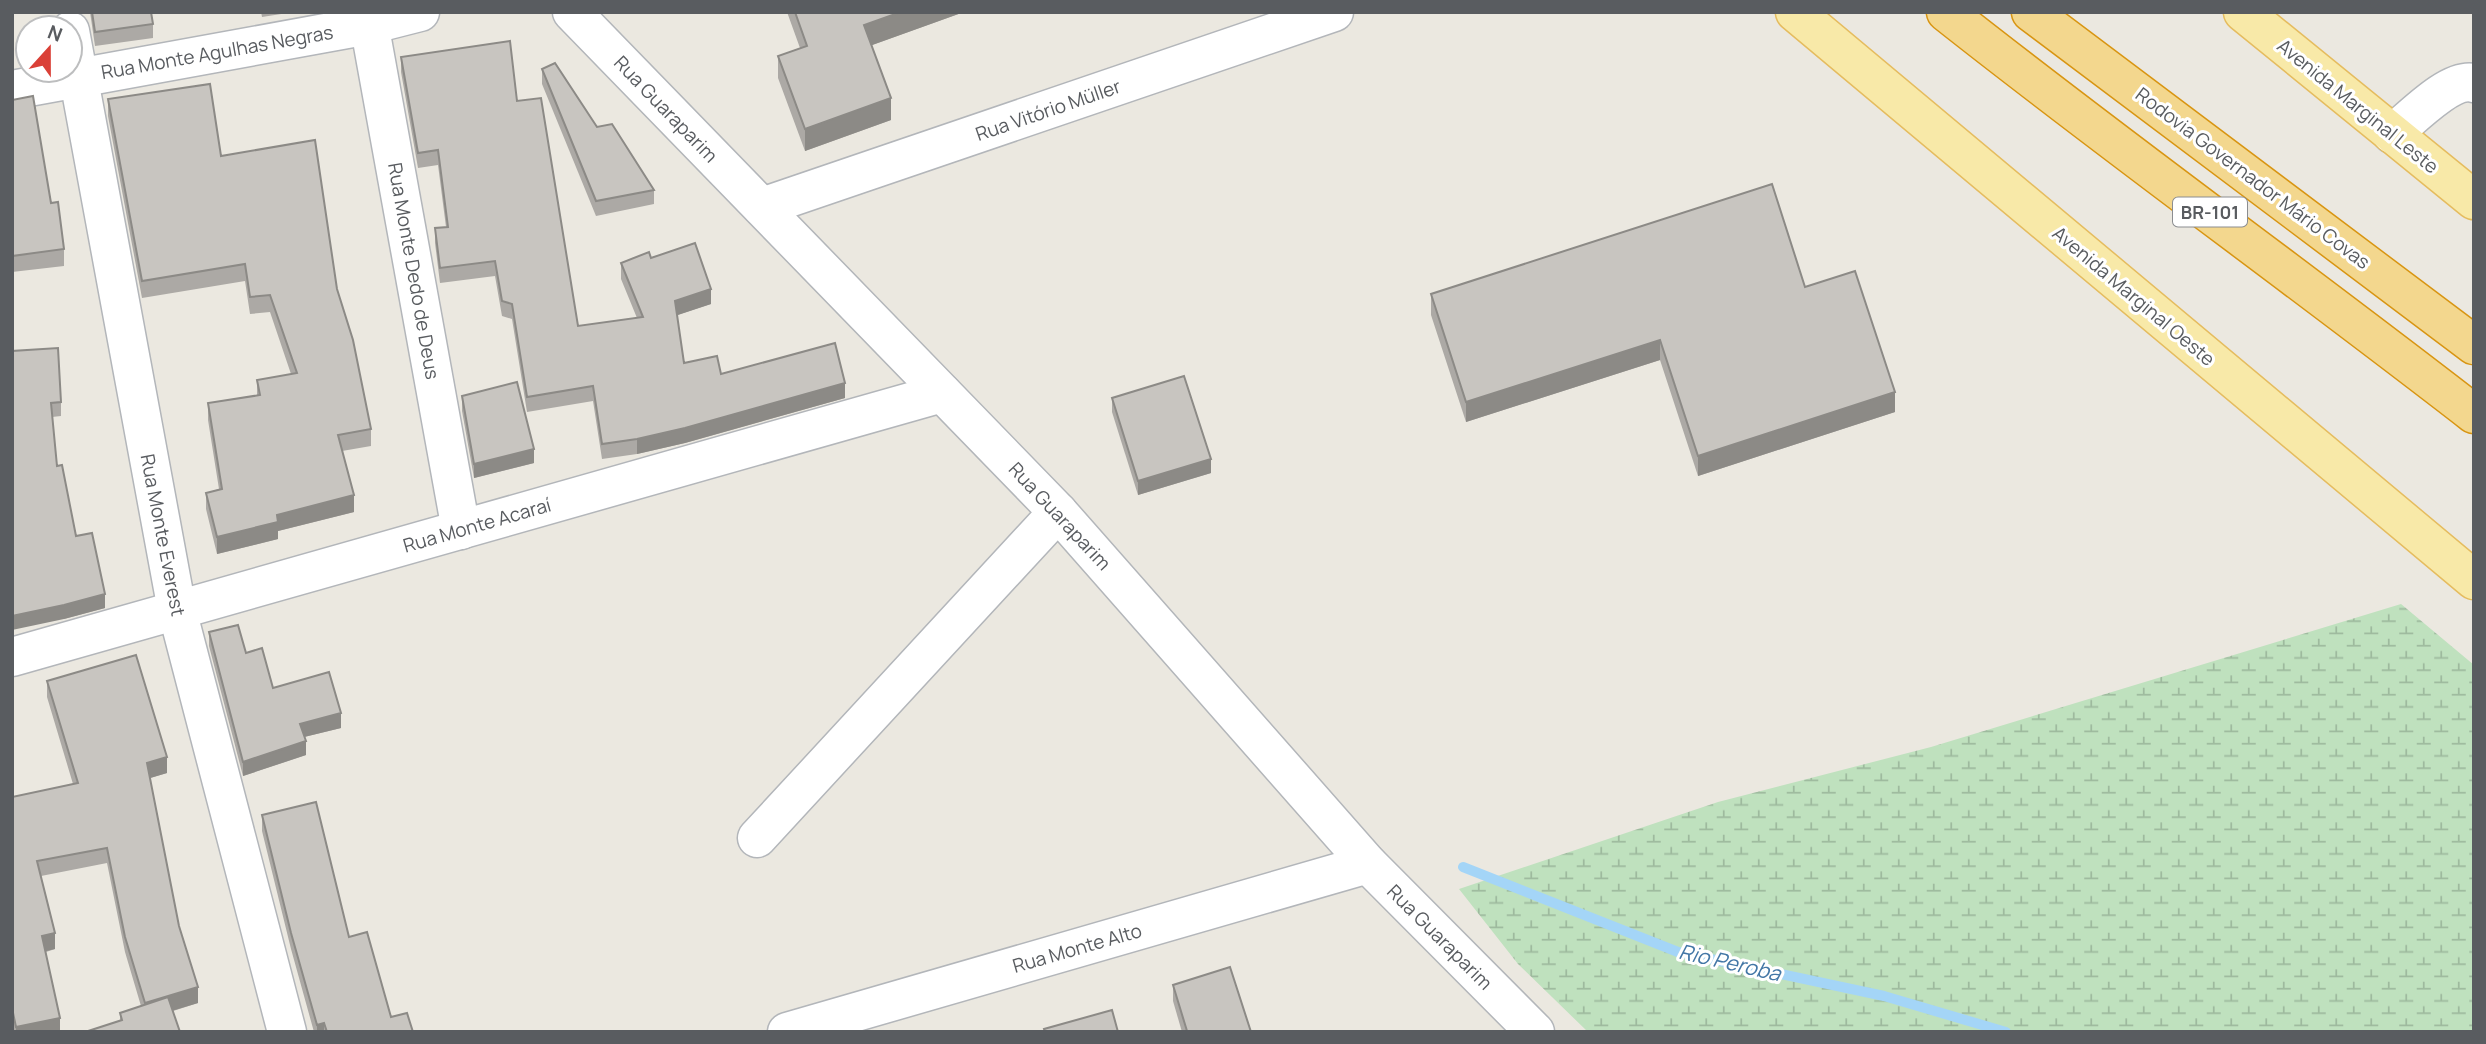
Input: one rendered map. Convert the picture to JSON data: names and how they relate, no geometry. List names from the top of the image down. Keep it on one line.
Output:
{"streets":{"highway":["Rodovia Governador Mário Covas","BR-101"],"main road":["Avenida Marginal Leste","Avenida Marginal Oeste"],"street":["Rua Monte Agulhas Negras","Rua Guaraparim","Rua Vitório Müller","Rua Monte Dedo de Deus","Rua Monte Acaraí","Rua Monte Everest","Rua Monte Alto"]},"crossings":[["Rua Monte Agulhas Negras","Rua Monte Dedo de Deus"],["Rua Guaraparim","Rua Vitório Müller"],["Rua Guaraparim","Rua Monte Acaraí"],["Rua Guaraparim","Rua Monte Alto"],["Rua Monte Dedo de Deus","Rua Monte Acaraí"],["Rua Monte Acaraí","Rua Monte Everest"]],"water":["Rio Peroba"],"north":"top"}
